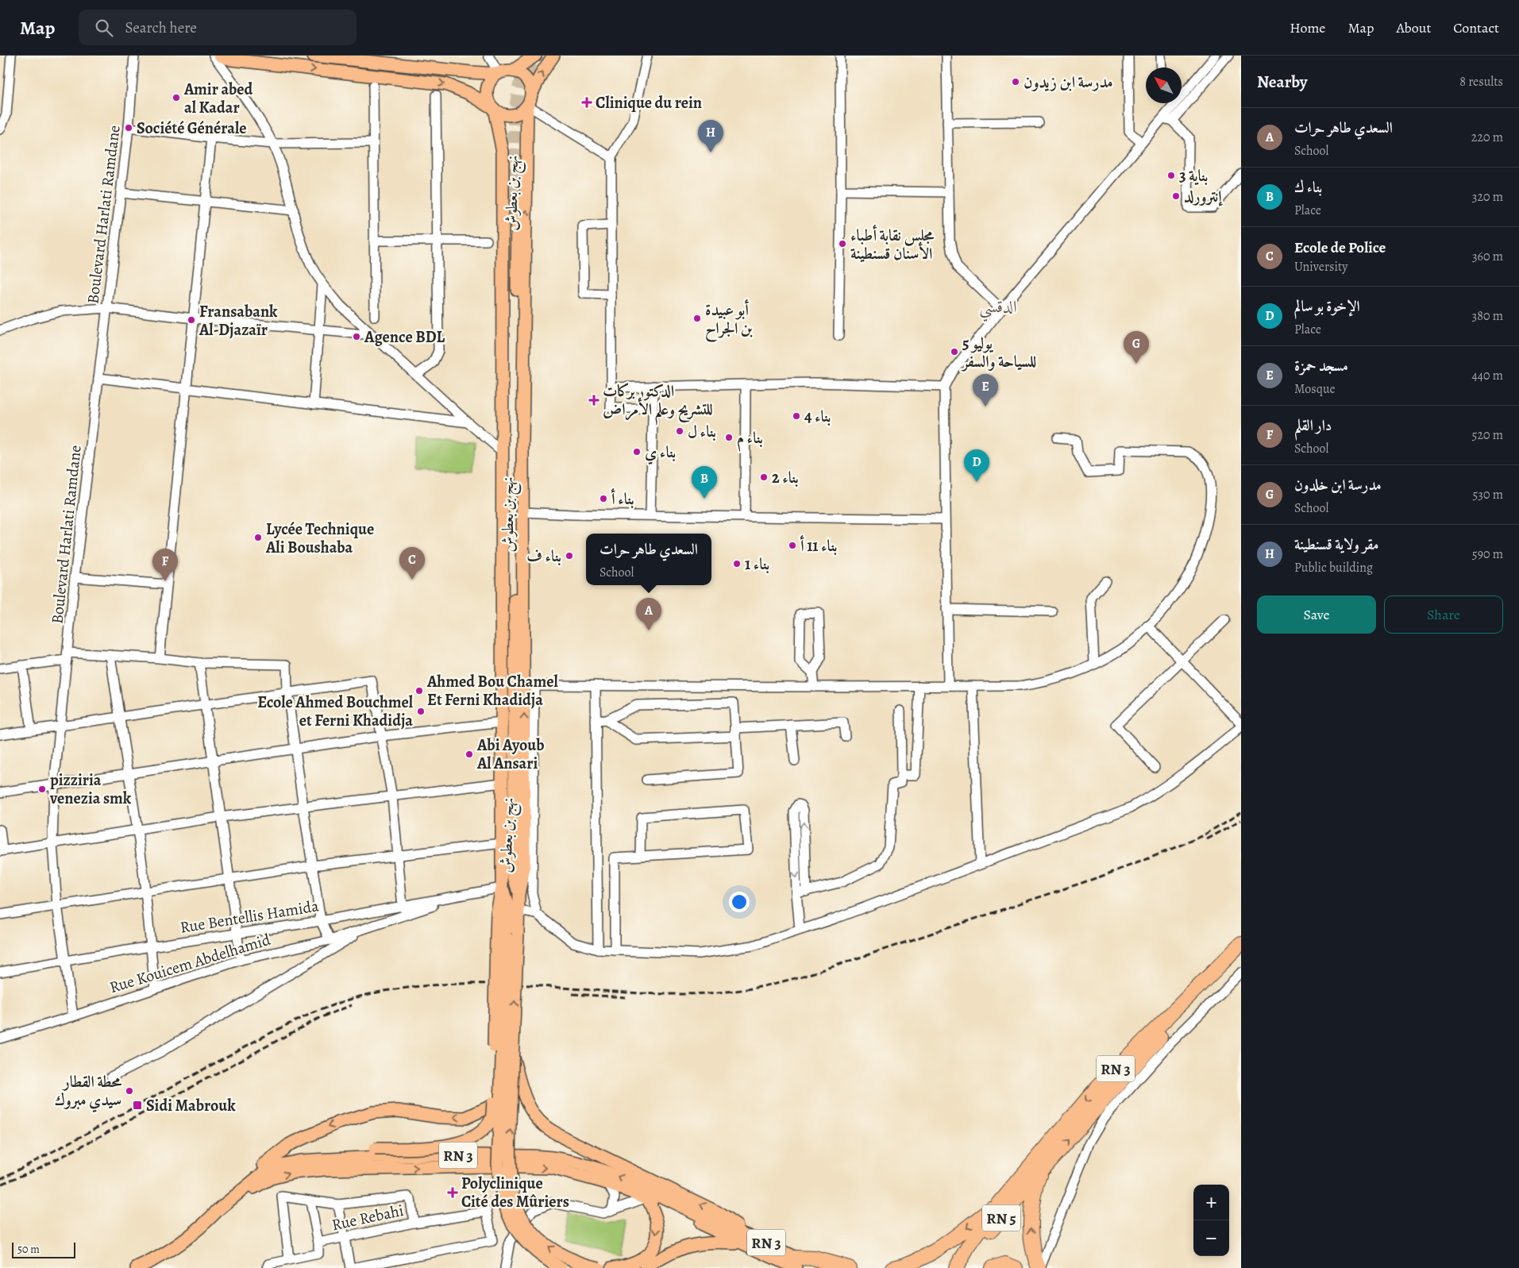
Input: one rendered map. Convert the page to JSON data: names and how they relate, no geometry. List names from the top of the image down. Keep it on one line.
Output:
{"streets":{"highway":["RN 3","RN 5"],"main road":["نهج بن بعطوش"],"street":["Boulevard Harlati Ramdane","Rue Bentellis Hamida","Rue Kouicem Abdelhamid","Rue Rebahi"]},"crossings":[["Boulevard Harlati Ramdane","Rue Bentellis Hamida"],["Boulevard Harlati Ramdane","Rue Kouicem Abdelhamid"],["Rue Bentellis Hamida","Rue Kouicem Abdelhamid"],["RN 3","RN 5"]],"districts":["الدقسي"],"places":{"other":["مدرسة ابن زيدون","Amir abed al Kadar","Société Générale","بناية 3","إنترورلد","مجلس نقابة أطباء الأسنان قسنطينة","أبو عبيدة بن الجراح","Fransabank Al-Djazaïr","Agence BDL","5 يوليو للسياحة والسفر","بناء 4","بناء ل","بناء م","بناء ي","بناء 2","بناء أ","Lycée Technique Ali Boushaba","بناء 11 أ","بناء ف","بناء 1","Ahmed Bou Chamel Et Ferni Khadidja","Ecole Ahmed Bouchmel et Ferni Khadidja","Abi Ayoub Al Ansari","pizziria venezia smk","محطة القطار سيدي مبروك"],"health":["Clinique du rein","الدكتور بركات للتشريح وعلم الأمراض","Polyclinique Cité des Mûriers"],"transit":["Sidi Mabrouk"]},"scale_bar":"50 m","north":"top left","page":{"header":"Map","search":"Search here","nav":["Home","Map","About","Contact"],"heading":["Nearby","8 results"],"list":[{"mark":"A","name":"السعدي طاهر حرات","note":"School","value":"220 m"},{"mark":"B","name":"بناء ك","note":"Place","value":"320 m"},{"mark":"C","name":"Ecole de Police","note":"University","value":"360 m"},{"mark":"D","name":"الإخوة بو سالم","note":"Place","value":"380 m"},{"mark":"E","name":"مسجد حمزة","note":"Mosque","value":"440 m"},{"mark":"F","name":"دار القلم","note":"School","value":"520 m"},{"mark":"G","name":"مدرسة ابن خلدون","note":"School","value":"530 m"},{"mark":"H","name":"مقر ولاية قسنطينة","note":"Public building","value":"590 m"}],"pins":["H","G","E","D","B","C","F","A"],"popup":["السعدي طاهر حرات","School"],"buttons":["Save","Share"],"map_buttons":["+","−"],"scale":"50 m"}}
